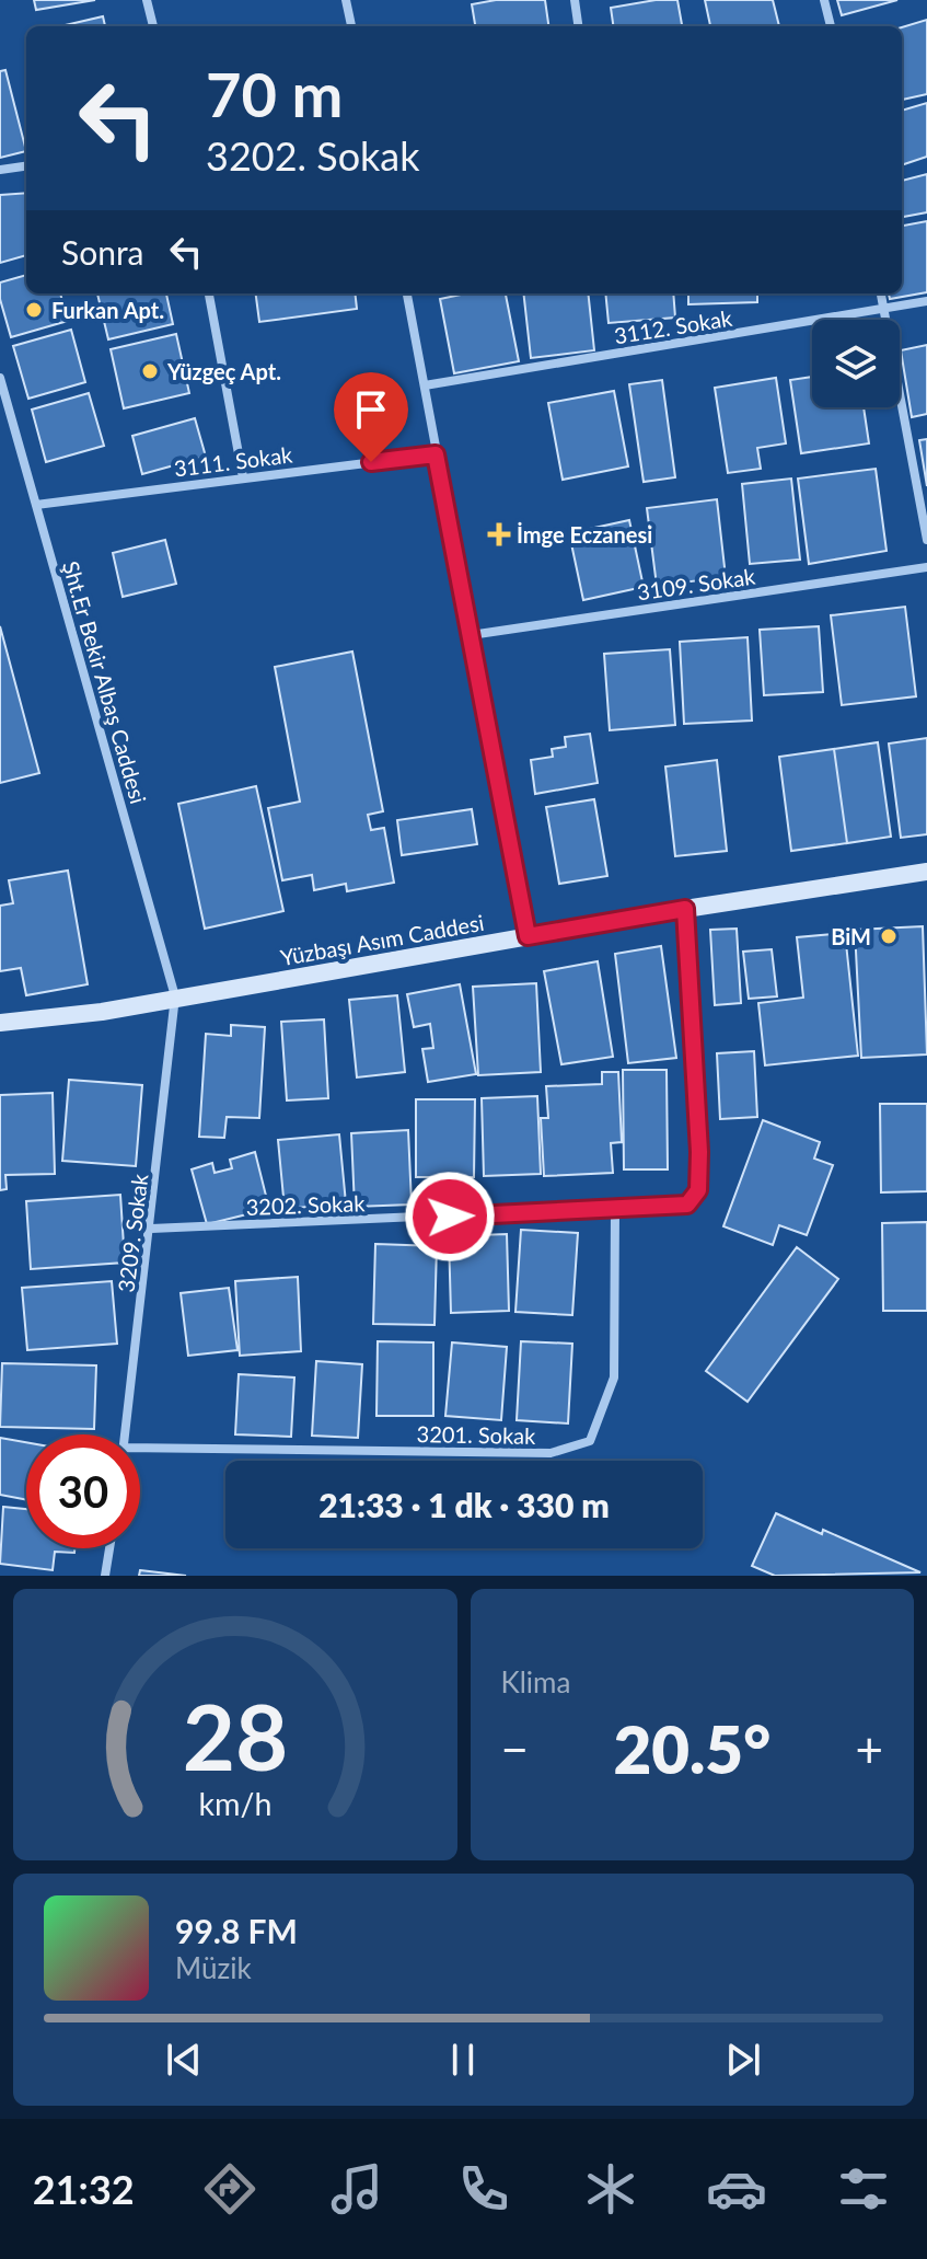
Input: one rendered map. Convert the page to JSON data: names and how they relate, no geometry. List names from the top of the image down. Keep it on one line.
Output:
{"streets":{"main road":["Yüzbaşı Asım Caddesi"],"street":["3112. Sokak","3111. Sokak","3109. Sokak","Şht.Er Bekir Albaş Caddesi","3202. Sokak","3209. Sokak","3201. Sokak"]},"crossings":[["3111. Sokak","Şht.Er Bekir Albaş Caddesi"],["Şht.Er Bekir Albaş Caddesi","Yüzbaşı Asım Caddesi"],["Şht.Er Bekir Albaş Caddesi","3209. Sokak"],["Yüzbaşı Asım Caddesi","3202. Sokak"],["Yüzbaşı Asım Caddesi","3209. Sokak"],["3202. Sokak","3209. Sokak"],["3202. Sokak","3201. Sokak"]],"places":{"other":["Furkan Apt.","Yüzgeç Apt.","BiM"],"health":["İmge Eczanesi"]},"page":{"turn":["70 m","3202. Sokak"],"then":"Sonra","limit":"30","trip":"21:33 · 1 dk · 330 m","tile":"Klima","heat":["−","20.5°","+"],"song":["99.8 FM","Müzik"],"tabs":"21:32","gauge":["28","km/h"]}}
